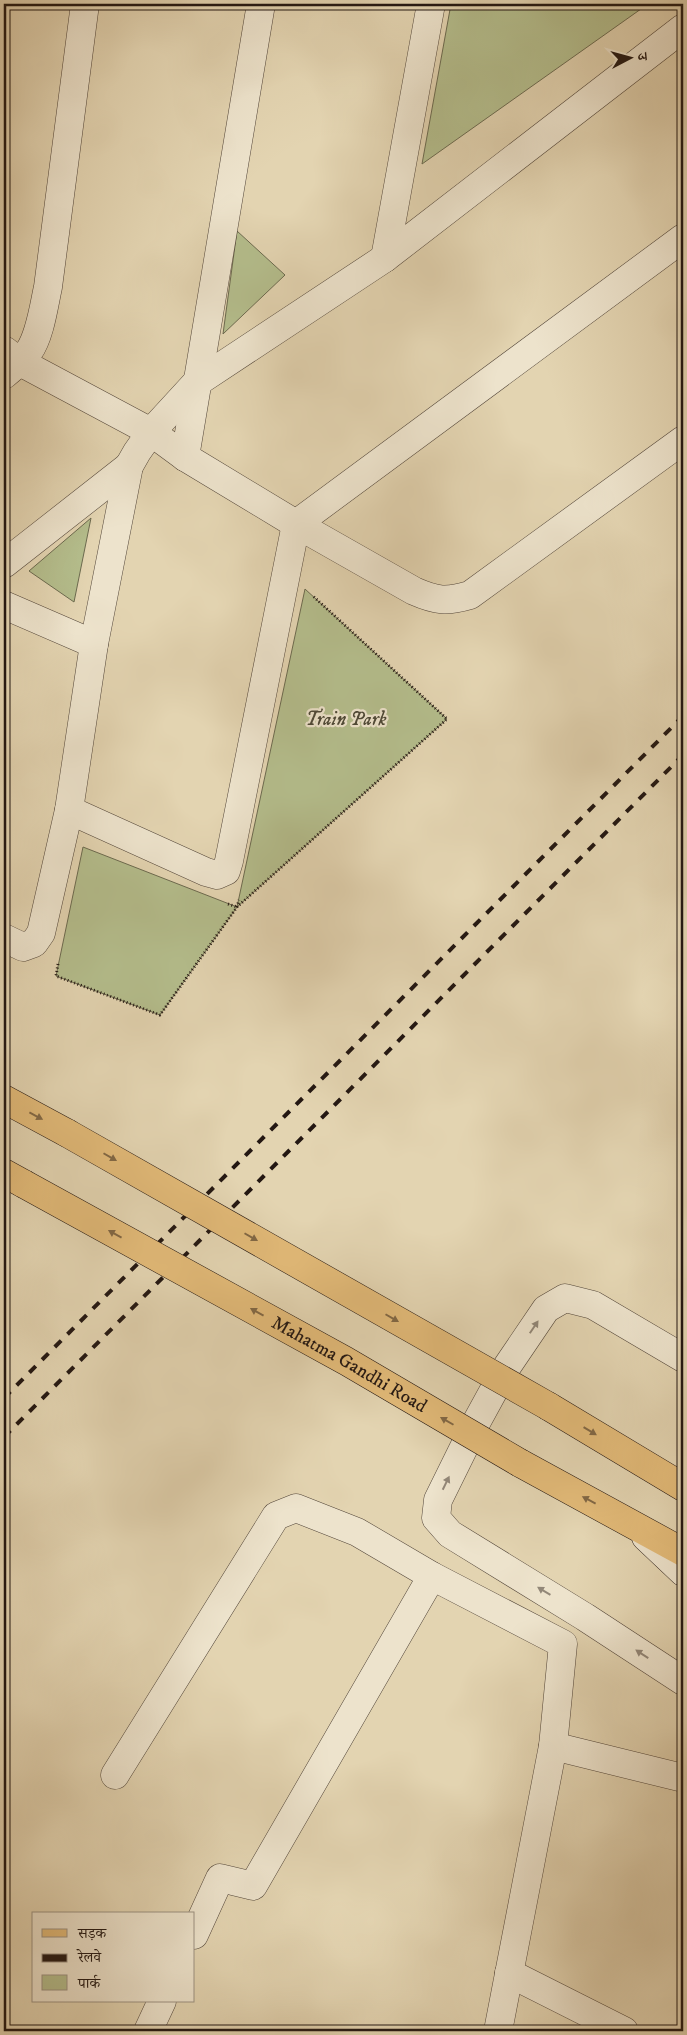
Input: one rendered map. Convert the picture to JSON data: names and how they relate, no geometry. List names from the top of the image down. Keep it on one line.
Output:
{"streets":{"main road":["Mahatma Gandhi Road"]},"parks":["Train Park"],"legend":["सड़क","रेलवे","पार्क"],"north":"right"}
